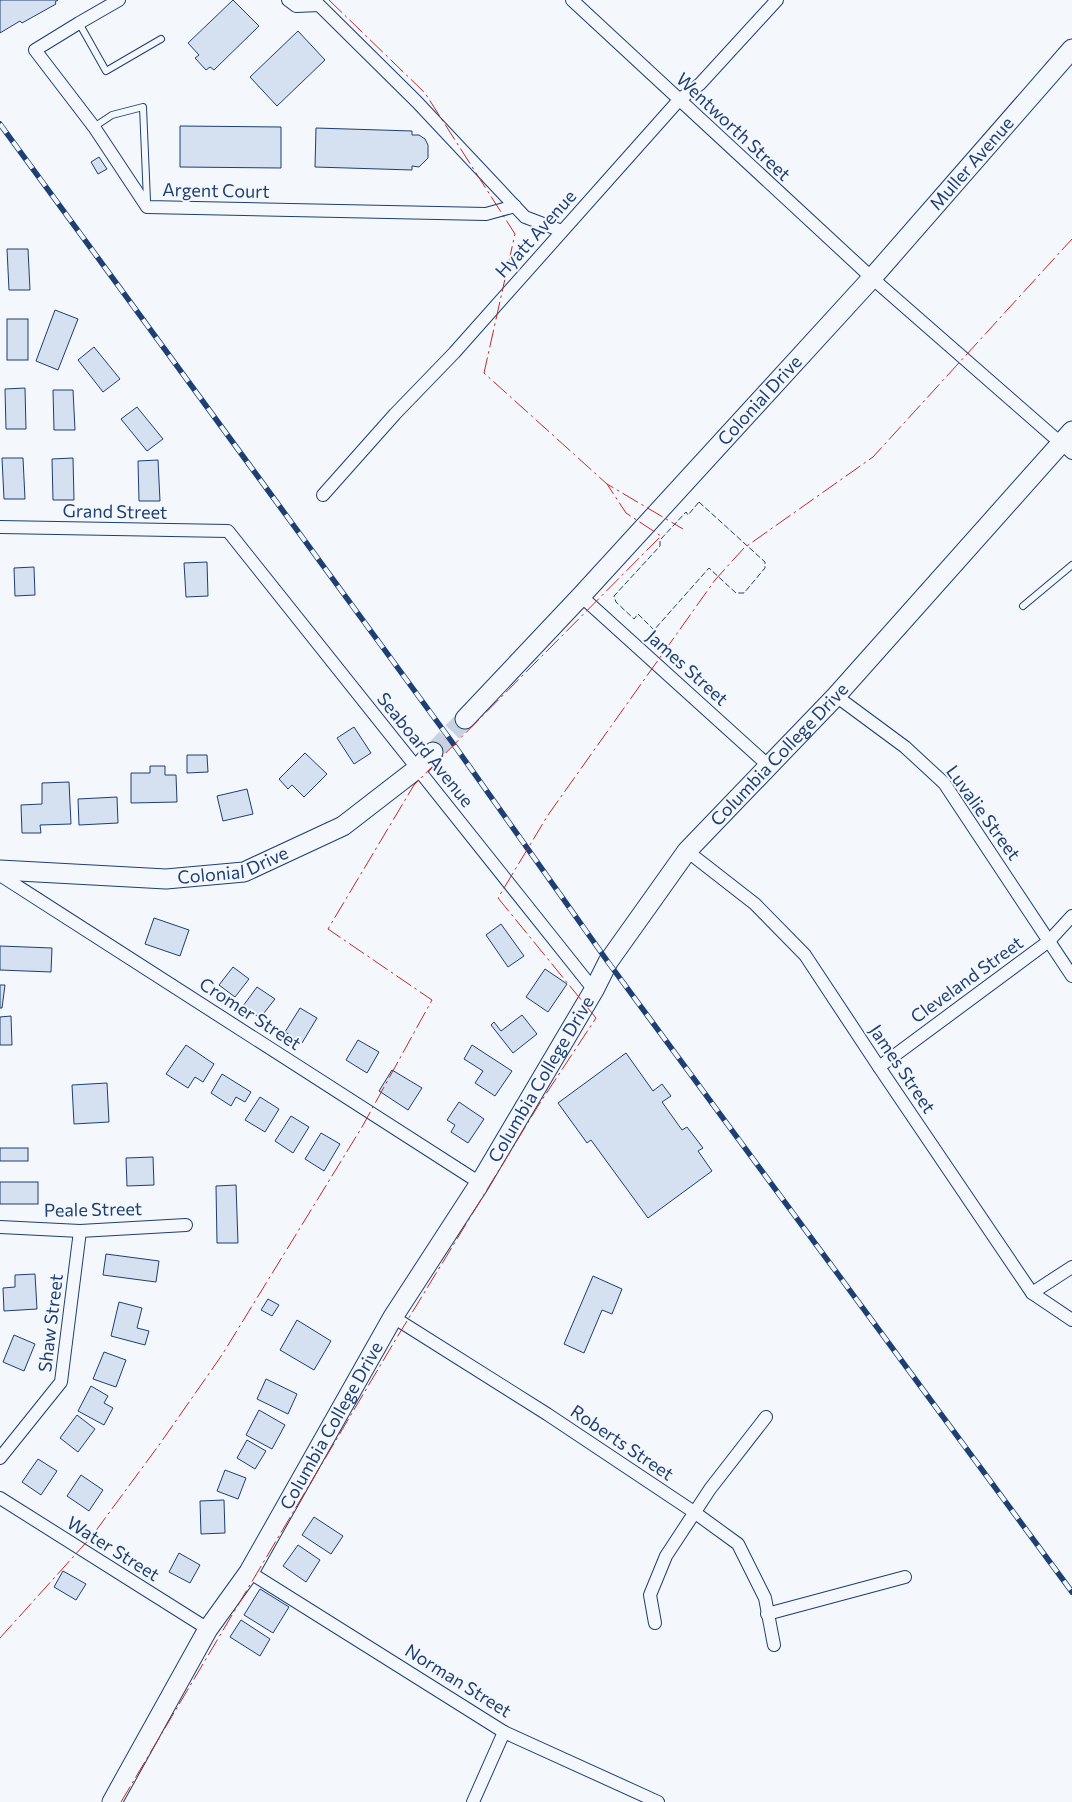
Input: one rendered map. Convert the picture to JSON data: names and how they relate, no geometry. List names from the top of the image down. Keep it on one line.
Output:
{"streets":{"street":["Wentworth Street","Muller Avenue","Argent Court","Hyatt Avenue","Colonial Drive","Grand Street","James Street","Seaboard Avenue","Columbia College Drive","Luvalie Street","Cleveland Street","Cromer Street","Peale Street","Shaw Street","Roberts Street","Water Street","Norman Street"]},"crossings":[["Wentworth Street","Muller Avenue"],["Wentworth Street","Hyatt Avenue"],["Wentworth Street","Colonial Drive"],["Muller Avenue","Colonial Drive"],["Colonial Drive","James Street"],["Colonial Drive","Seaboard Avenue"],["Grand Street","Seaboard Avenue"],["James Street","Columbia College Drive"],["James Street","Cleveland Street"],["Seaboard Avenue","Columbia College Drive"],["Columbia College Drive","Luvalie Street"],["Columbia College Drive","Cromer Street"],["Columbia College Drive","Roberts Street"],["Columbia College Drive","Water Street"],["Columbia College Drive","Norman Street"],["Luvalie Street","Cleveland Street"],["Peale Street","Shaw Street"]]}
